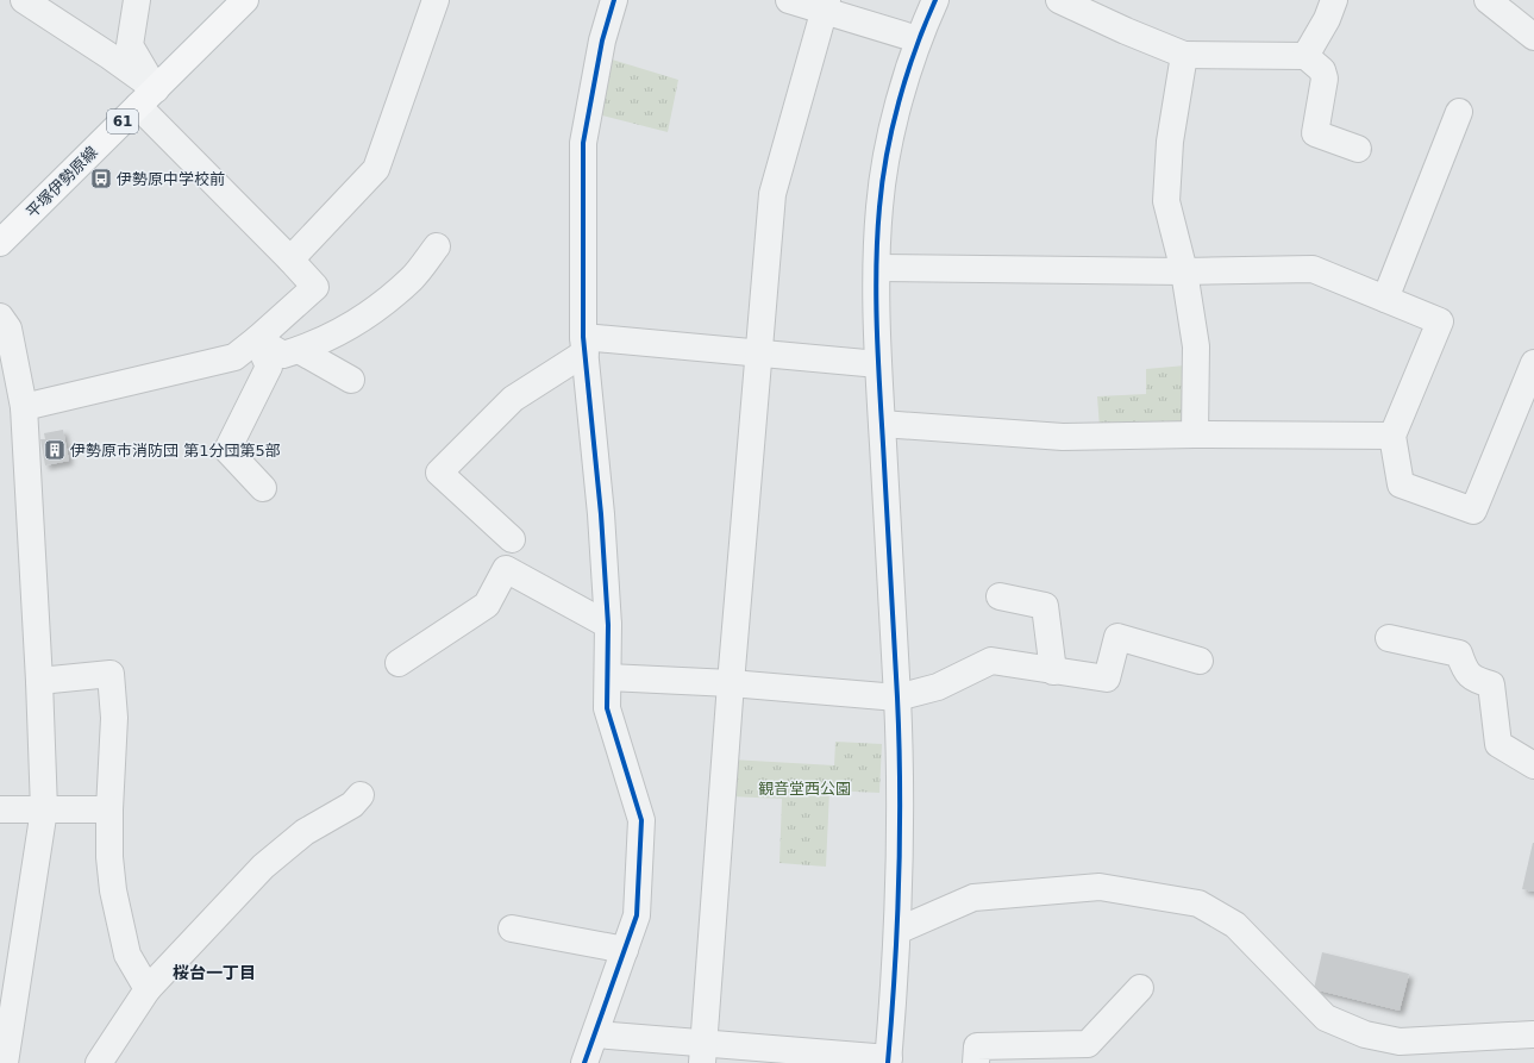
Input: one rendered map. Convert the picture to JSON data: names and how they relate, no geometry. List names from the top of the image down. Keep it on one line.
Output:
{"streets":{"main road":["61","平塚伊勢原線"]},"districts":["桜台一丁目"],"parks":["観音堂西公園"],"places":{"bus stop":["伊勢原中学校前"],"building":["伊勢原市消防団 第1分団第5部"]}}
